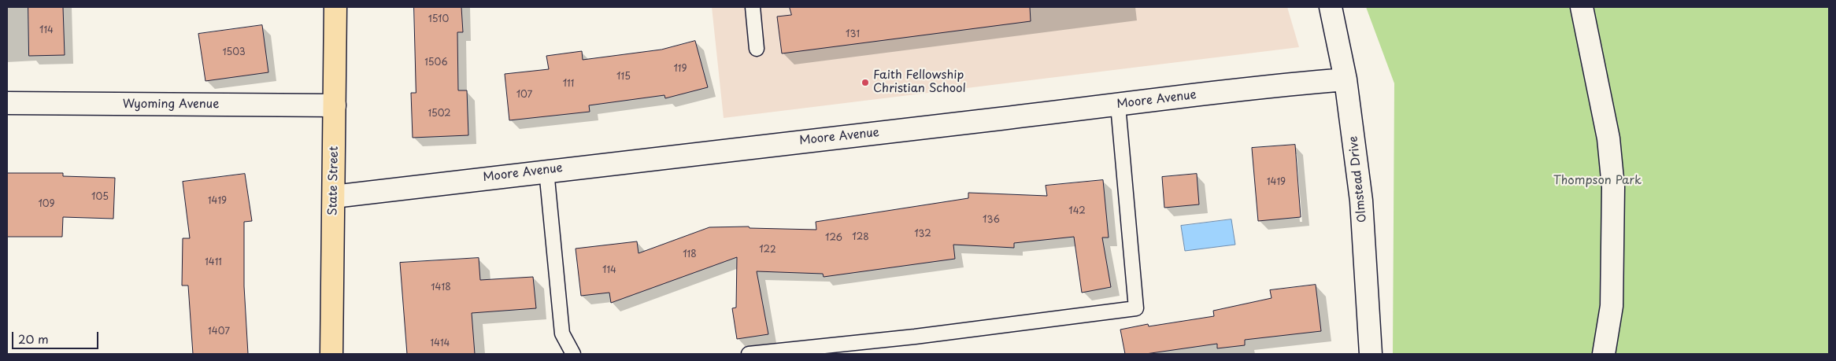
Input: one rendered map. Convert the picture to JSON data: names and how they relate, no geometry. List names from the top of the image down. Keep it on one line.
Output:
{"streets":{"highway":["State Street"],"street":["Moore Avenue","Wyoming Avenue","Olmstead Drive"]},"crossings":[["Moore Avenue","Olmstead Drive"],["Moore Avenue","State Street"],["Wyoming Avenue","State Street"]],"parks":["Thompson Park"],"places":["Faith Fellowship Christian School"],"house_numbers":["1510","114","131","1503","1506","119","115","111","107","1502","1419","105","1419","109","142","136","132","128","126","122","118","1411","114","1418","1407","1414"],"scale_bar":"20 m"}
